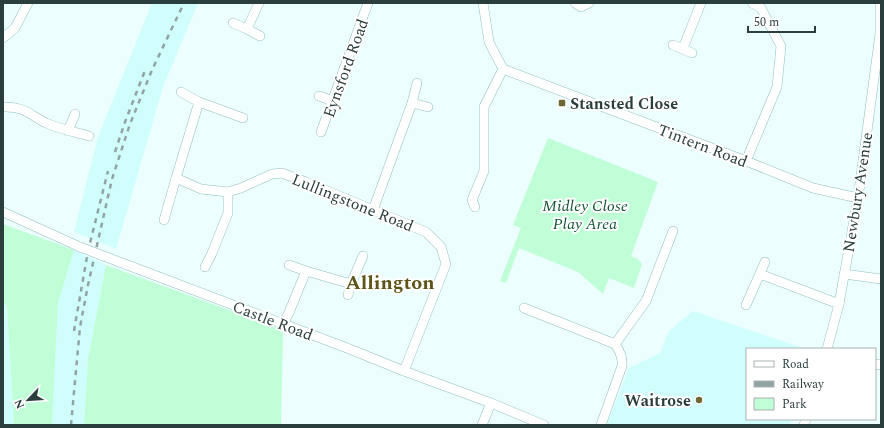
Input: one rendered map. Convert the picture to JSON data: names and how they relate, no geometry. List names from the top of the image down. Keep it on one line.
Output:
{"streets":{"street":["Eynsford Road","Tintern Road","Newbury Avenue","Lullingstone Road","Castle Road"]},"crossings":[["Tintern Road","Newbury Avenue"],["Lullingstone Road","Castle Road"]],"districts":["Allington"],"parks":["Midley Close Play Area"],"places":{"transit":["Stansted Close"],"other":["Waitrose"]},"legend":["Road","Railway","Park"],"scale_bar":"50 m","north":"bottom left"}
